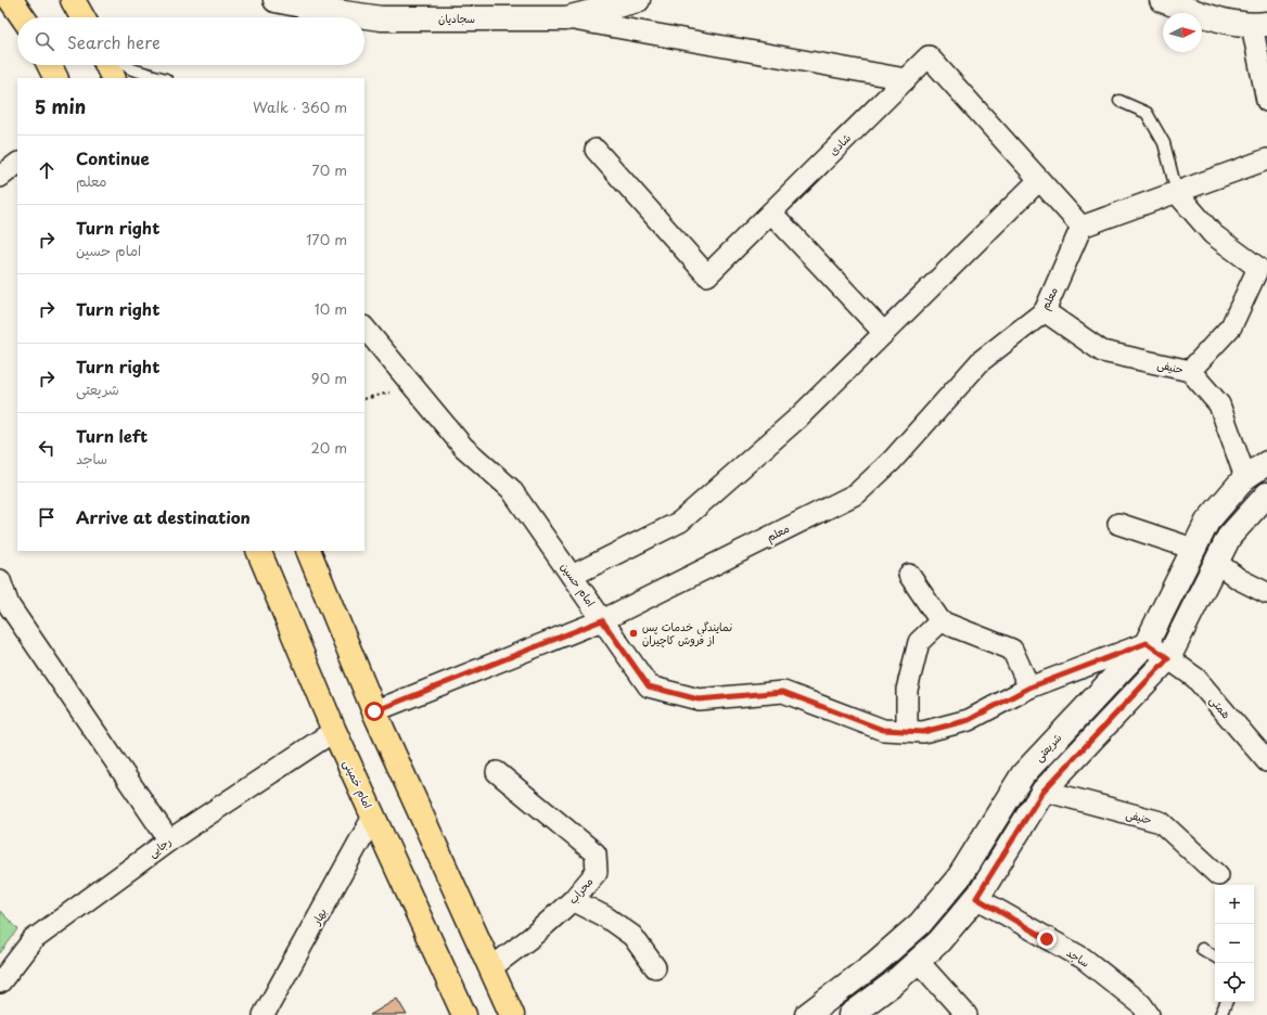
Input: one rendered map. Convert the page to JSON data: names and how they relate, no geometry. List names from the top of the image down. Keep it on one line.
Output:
{"streets":{"highway":["امام خمینی"],"street":["سجادیان","شادی","معلم","حنیفی","امام حسین","همتی","شریعتی","رجایی","محراب","بهار","ساجد"]},"crossings":[["شادی","معلم"],["معلم","حنیفی"],["معلم","امام حسین"],["حنیفی","شریعتی"],["امام حسین","همتی"],["امام حسین","شریعتی"],["همتی","شریعتی"],["امام خمینی","رجایی"],["امام خمینی","بهار"]],"places":["نمایندگی خدمات پس از فروش کاچیران"],"north":"right","page":{"search":"Search here","heading":["5 min","Walk · 360 m"],"list":[["Continue","معلم","70 m"],["Turn right","امام حسین","170 m"],["Turn right","10 m"],["Turn right","شریعتی","90 m"],["Turn left","ساجد","20 m"],"Arrive at destination"],"map_buttons":["+","−"]}}
